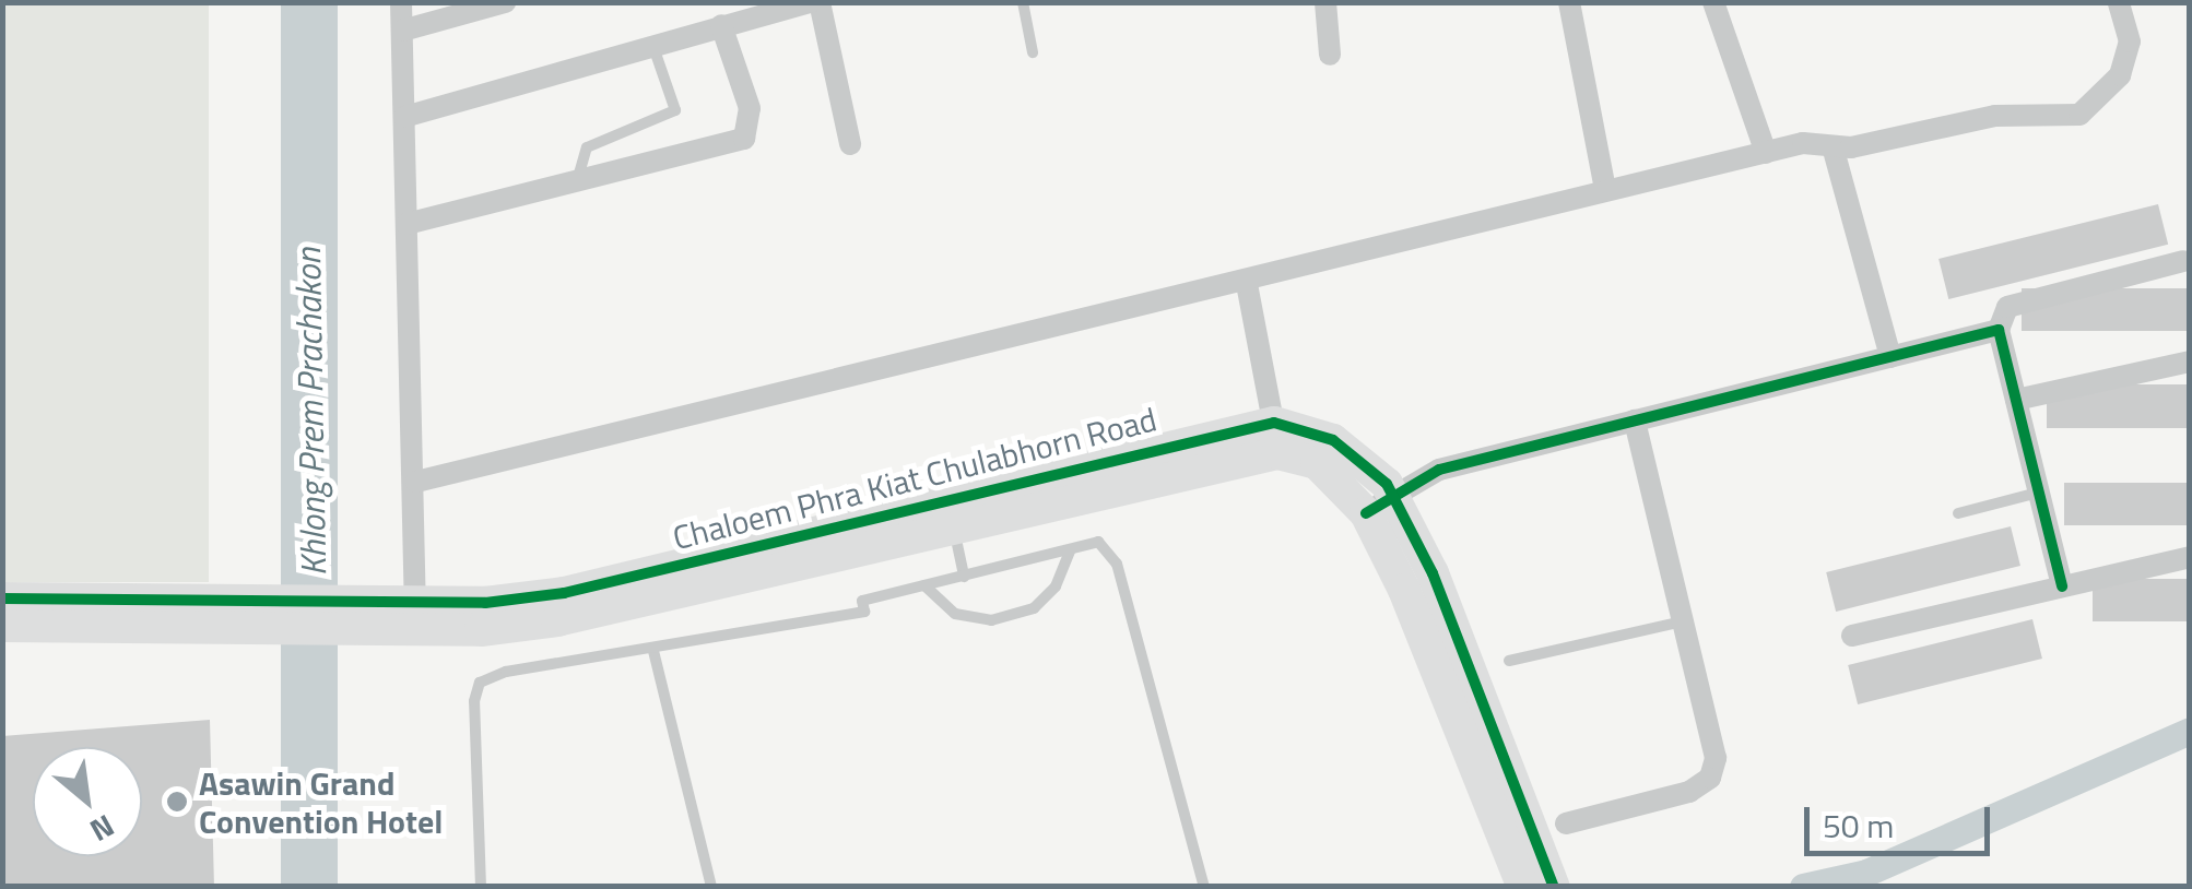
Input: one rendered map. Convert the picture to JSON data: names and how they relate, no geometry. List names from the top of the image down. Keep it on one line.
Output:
{"streets":{"street":["Chaloem Phra Kiat Chulabhorn Road"]},"water":["Khlong Prem Prachakon"],"places":["Asawin Grand Convention Hotel"],"scale_bar":"50 m","north":"bottom right"}
